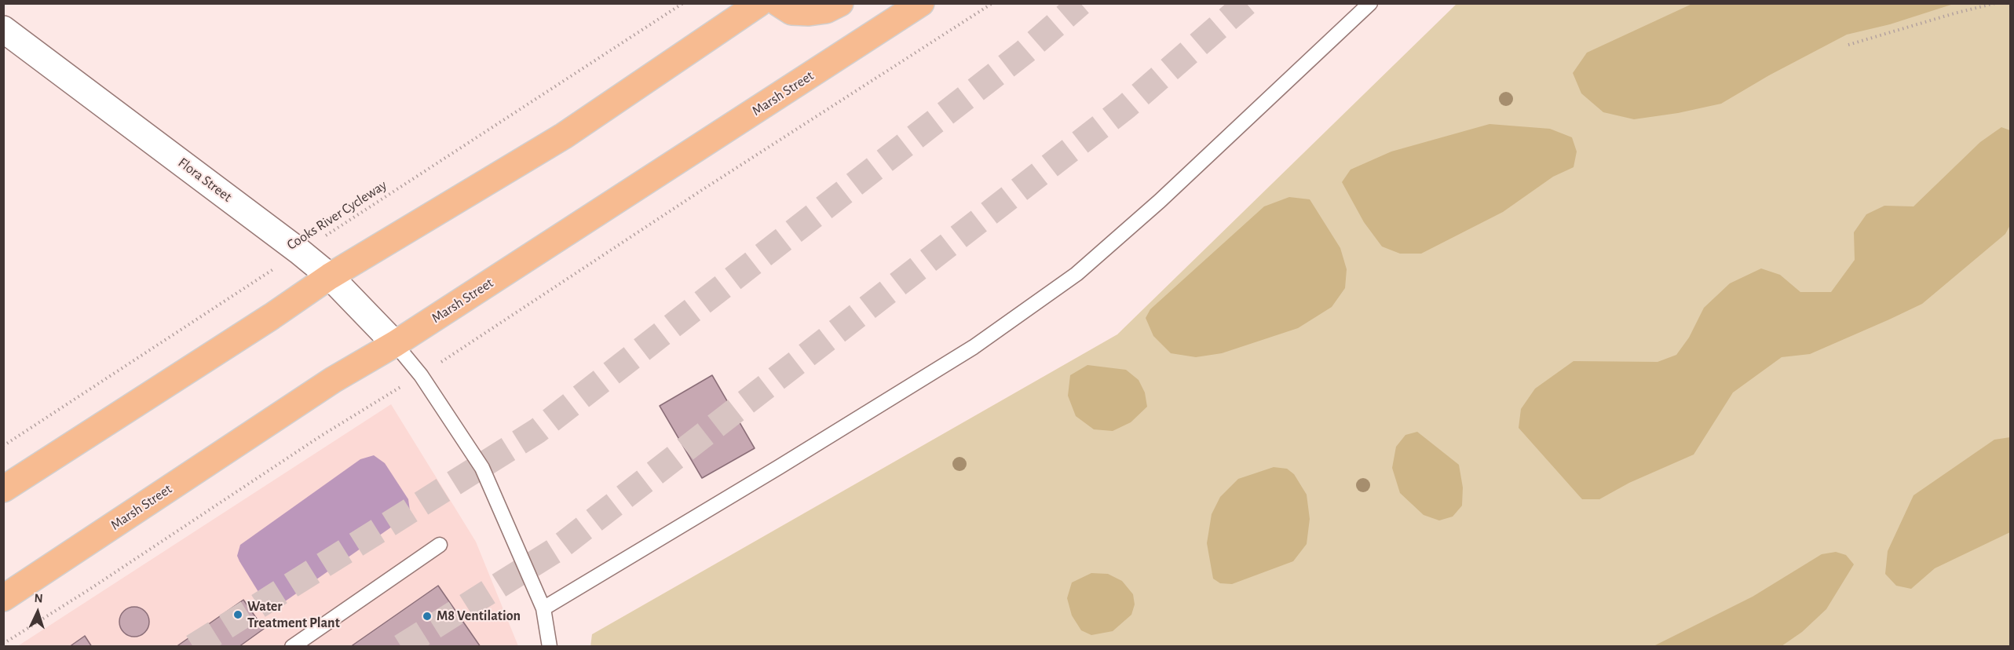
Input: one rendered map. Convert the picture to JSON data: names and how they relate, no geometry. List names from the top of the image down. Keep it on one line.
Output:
{"streets":{"main road":["Marsh Street","Flora Street"],"path":["Cooks River Cycleway"]},"crossings":[["Marsh Street","Flora Street"],["Flora Street","Cooks River Cycleway"]],"places":["Water Treatment Plant","M8 Ventilation"],"north":"top"}
